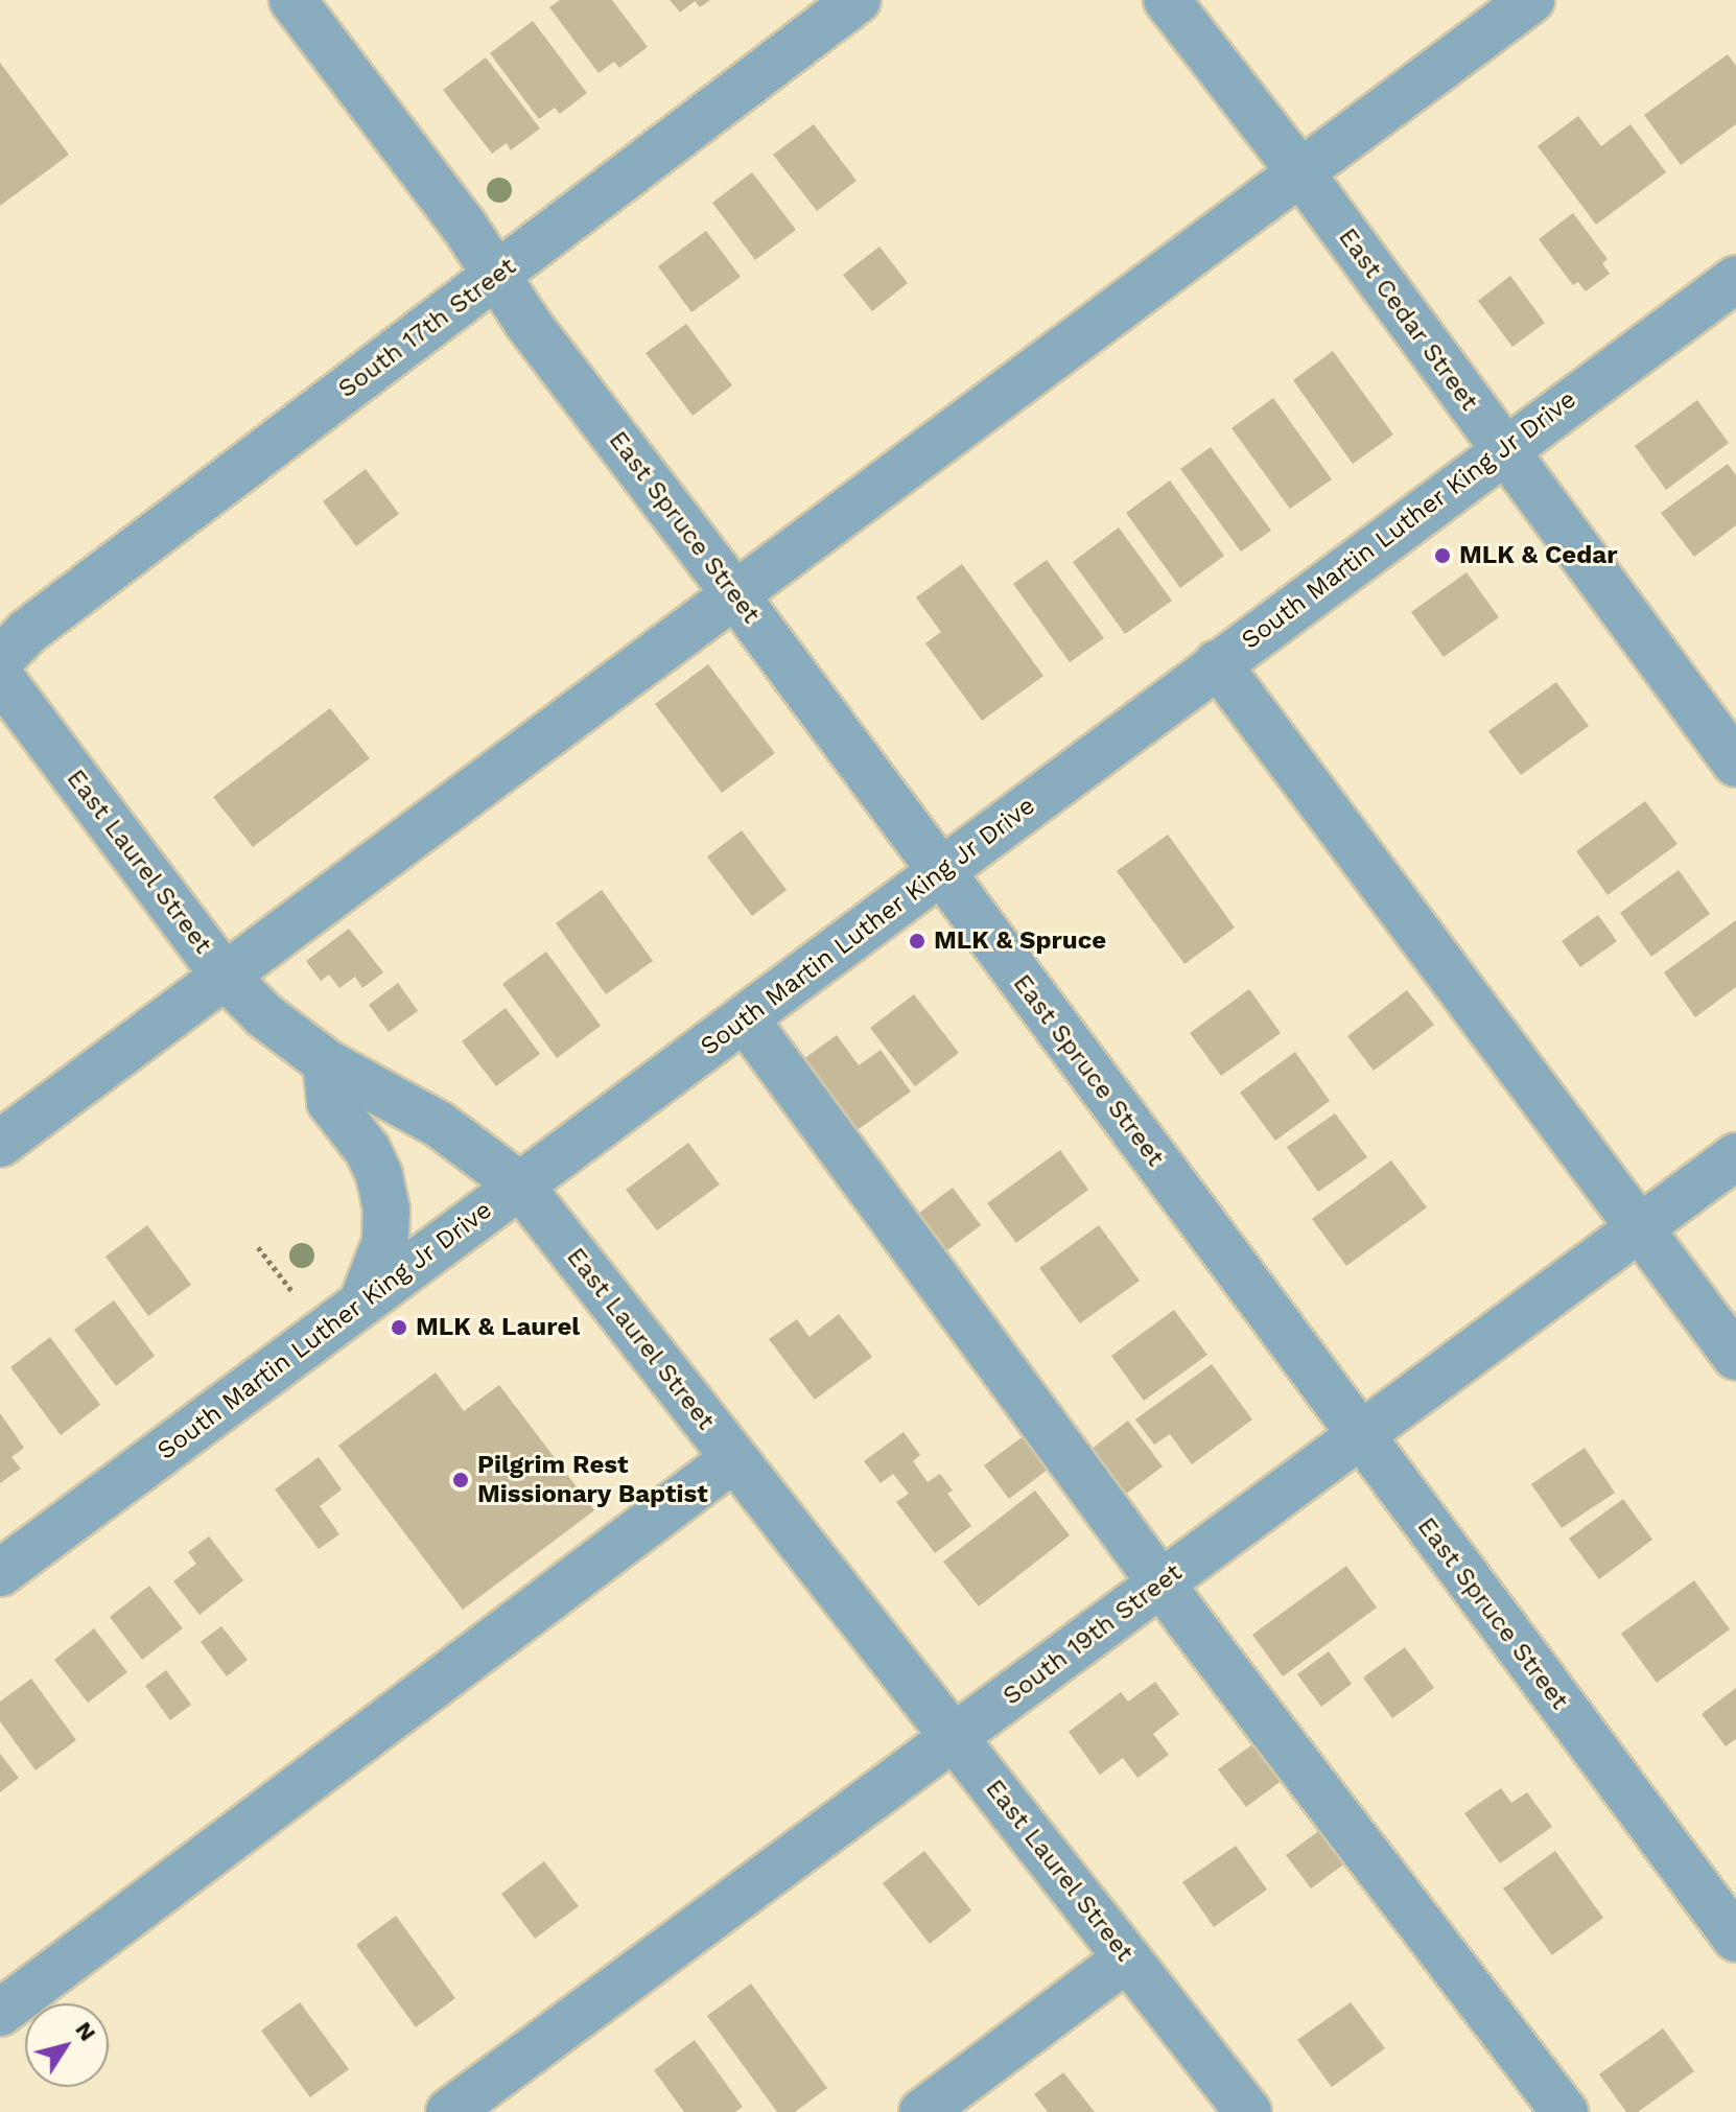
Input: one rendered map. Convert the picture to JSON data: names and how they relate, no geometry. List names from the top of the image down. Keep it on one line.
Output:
{"streets":{"street":["East Cedar Street","South 17th Street","South Martin Luther King Jr Drive","East Spruce Street","East Laurel Street","South 19th Street"]},"crossings":[["East Cedar Street","South Martin Luther King Jr Drive"],["South 17th Street","East Spruce Street"],["South Martin Luther King Jr Drive","East Spruce Street"],["South Martin Luther King Jr Drive","East Laurel Street"],["East Spruce Street","South 19th Street"],["East Laurel Street","South 19th Street"]],"places":["MLK & Cedar","MLK & Spruce","MLK & Laurel","Pilgrim Rest Missionary Baptist"],"north":"top right"}
